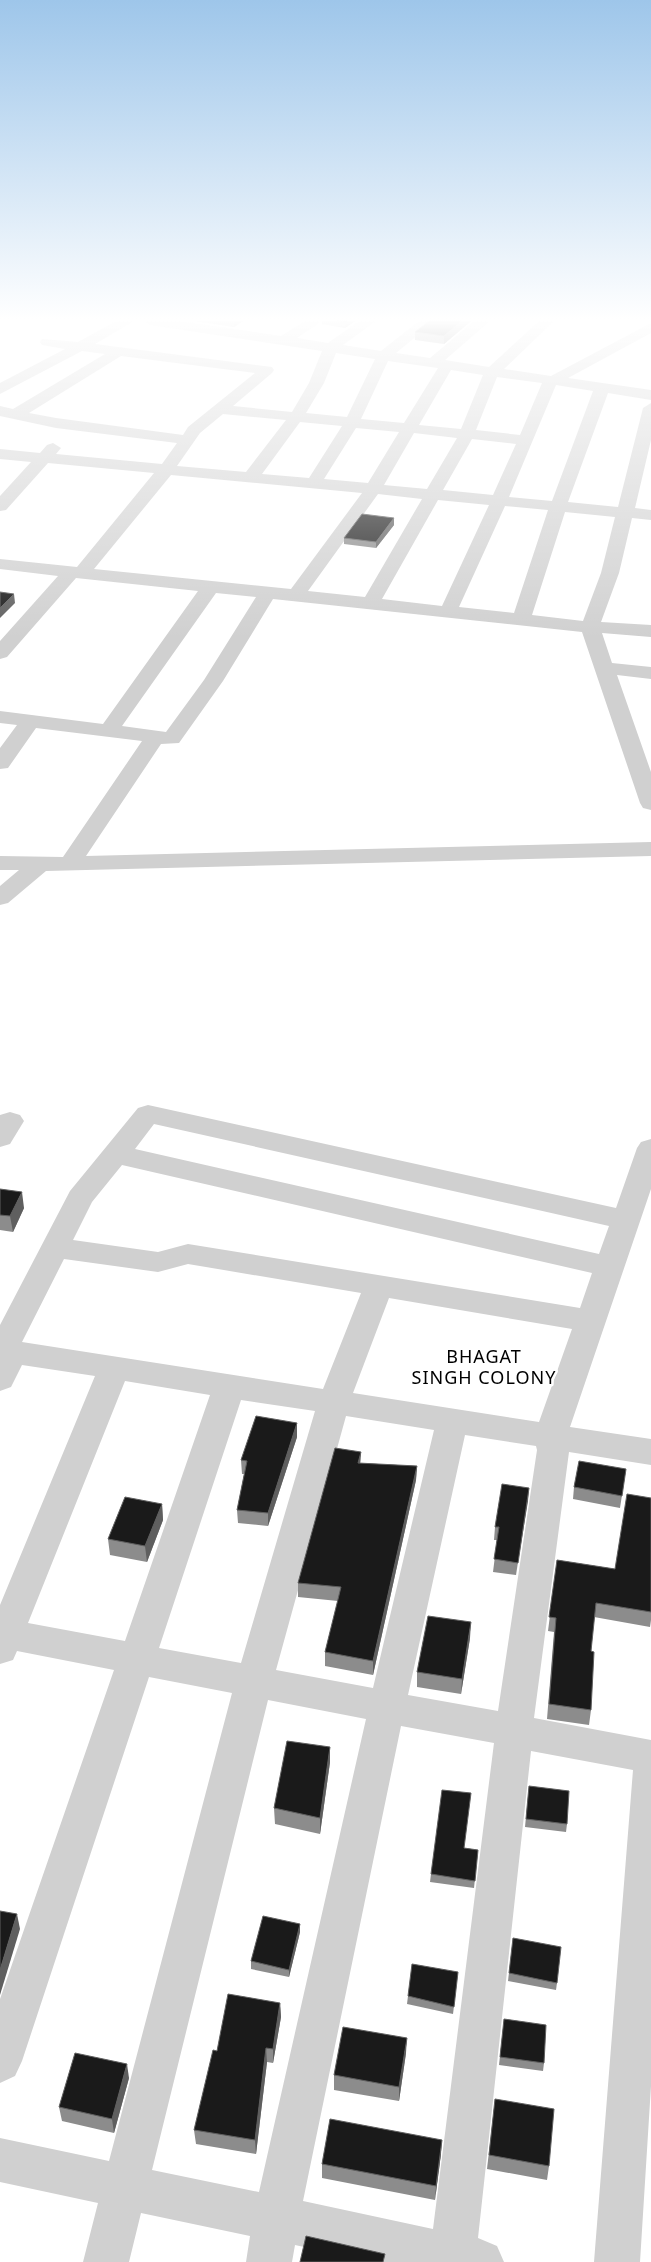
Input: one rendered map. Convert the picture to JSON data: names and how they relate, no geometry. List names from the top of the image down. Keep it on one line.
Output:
{"districts":["BHAGAT SINGH COLONY"]}
